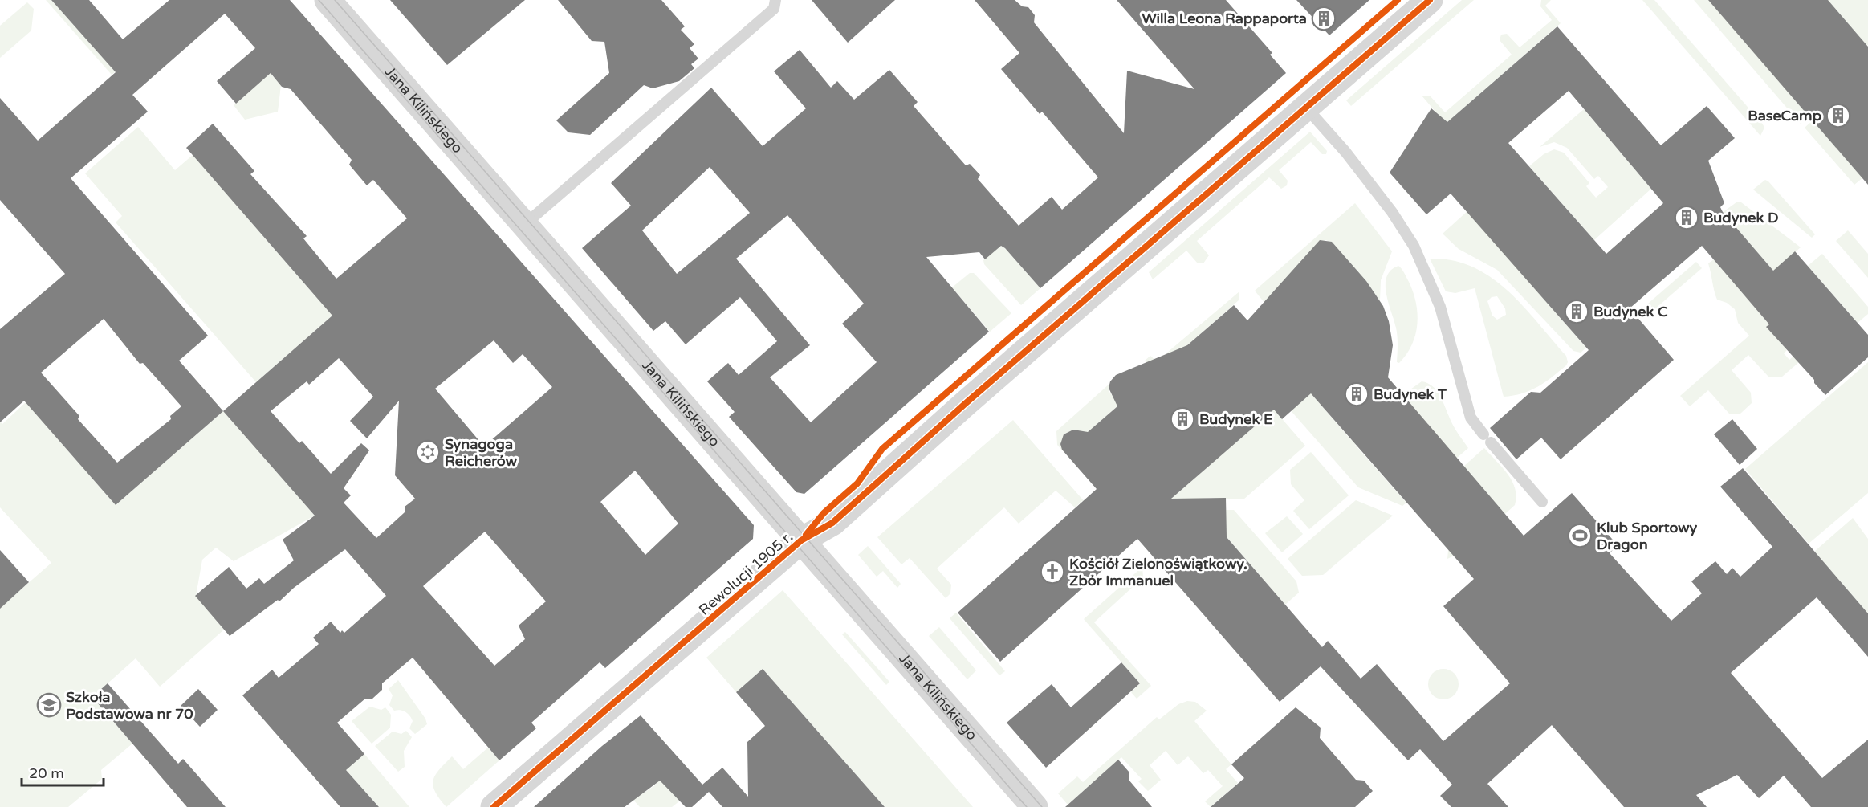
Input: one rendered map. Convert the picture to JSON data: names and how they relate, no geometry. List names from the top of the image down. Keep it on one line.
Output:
{"streets":{"street":["Jana Kilińskiego","Rewolucji 1905 r."]},"crossings":[["Jana Kilińskiego","Rewolucji 1905 r."]],"places":{"building":["Willa Leona Rappaporta","BaseCamp","Budynek D","Budynek C","Budynek T","Budynek E"],"synagogue":["Synagoga Reicherów"],"sports":["Klub Sportowy Dragon"],"church":["Kościół Zielonoświątkowy. Zbór Immanuel"],"school or university":["Szkoła Podstawowa nr 70"]},"scale_bar":"20 m"}
